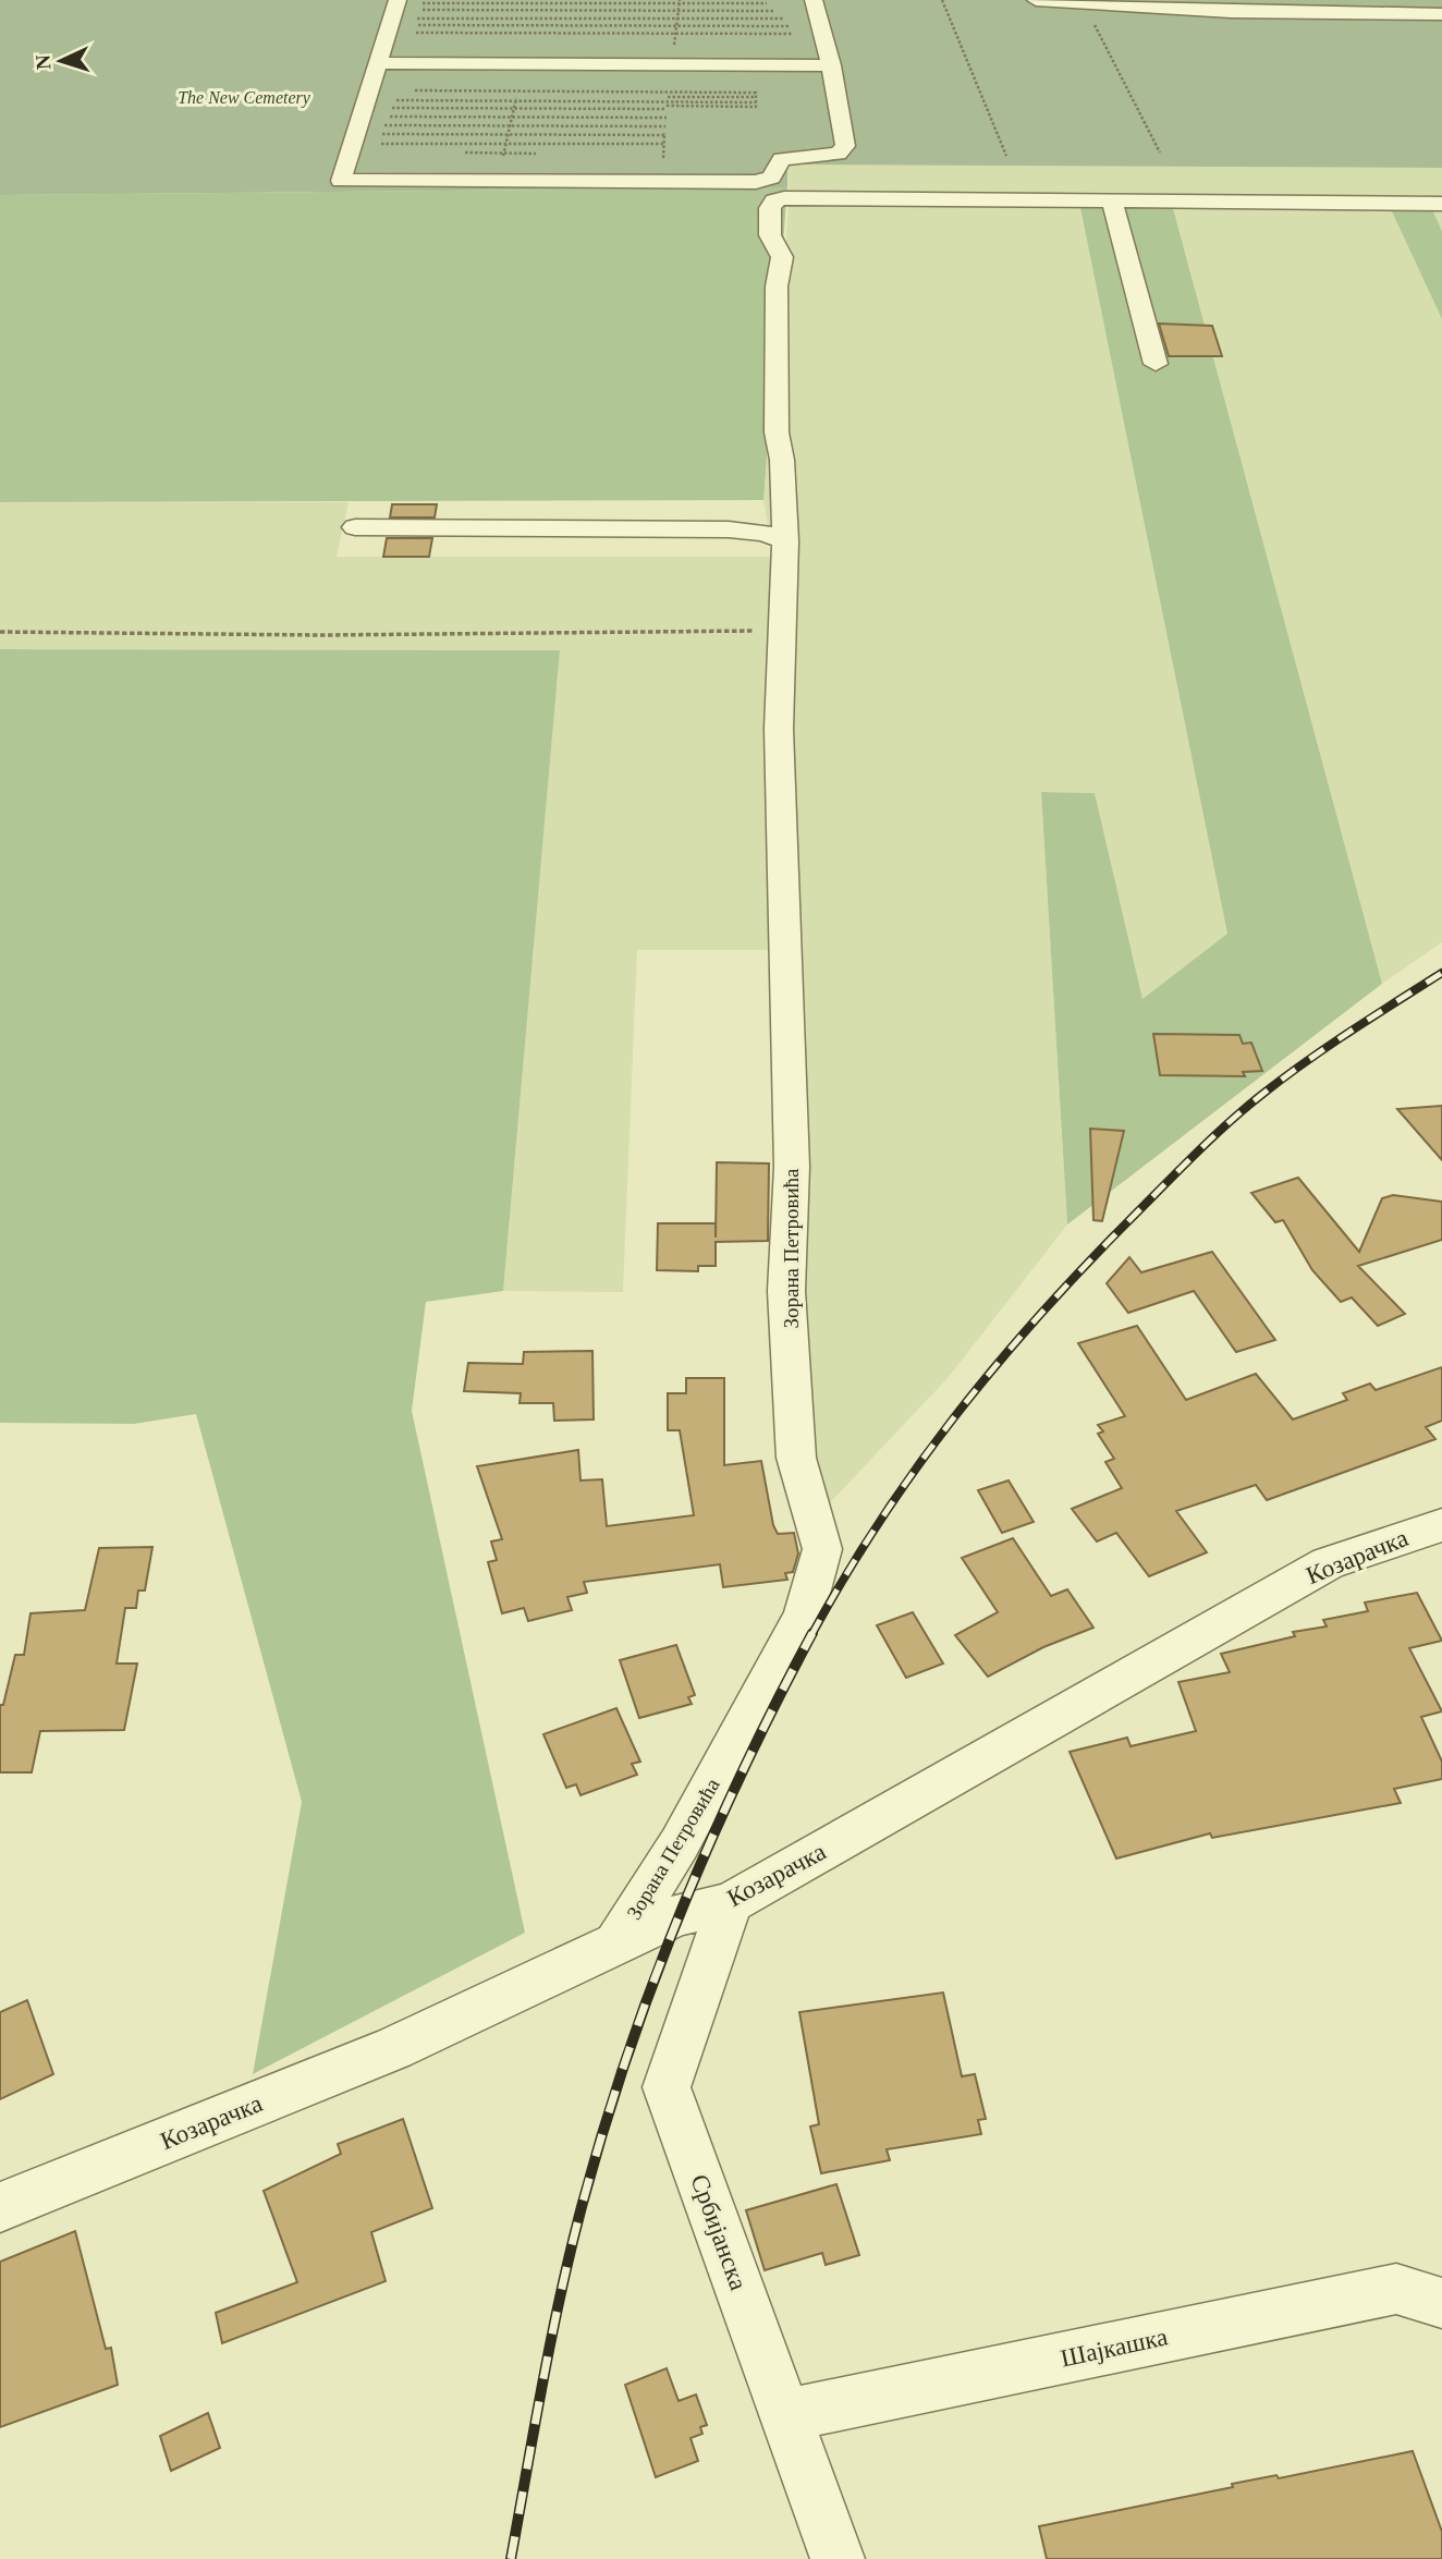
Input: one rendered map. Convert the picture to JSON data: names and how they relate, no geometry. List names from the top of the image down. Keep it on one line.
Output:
{"streets":{"street":["Зорана Петровића","Козарачка","Србијанска","Шајкашка"]},"crossings":[["Зорана Петровића","Козарачка"],["Козарачка","Србијанска"],["Србијанска","Шајкашка"]],"parks":["The New Cemetery"],"north":"left"}
